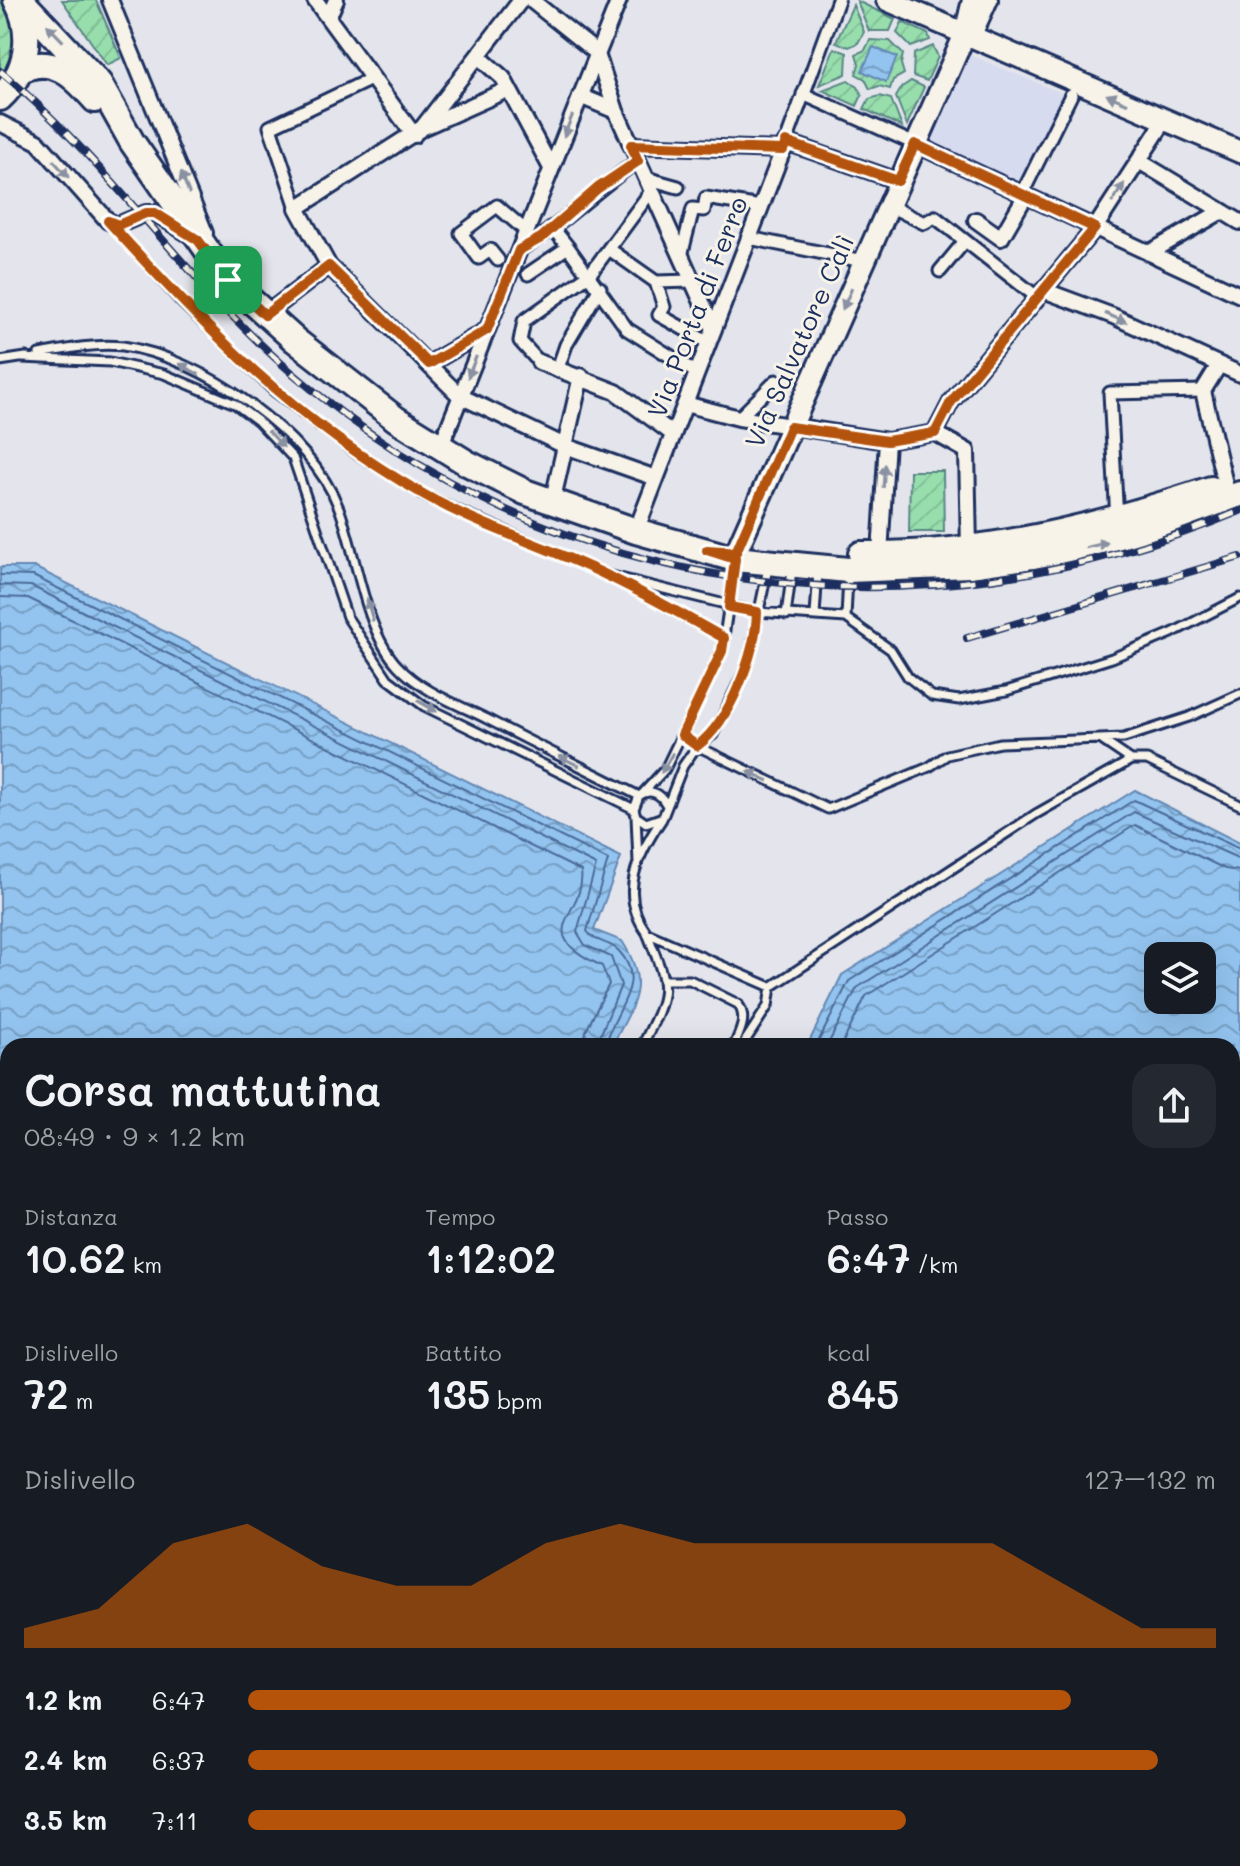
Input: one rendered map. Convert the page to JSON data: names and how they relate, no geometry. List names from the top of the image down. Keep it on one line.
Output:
{"streets":{"main road":["Via Salvatore Calì"],"street":["Via Porta di Ferro"]},"page":{"heading":["Corsa mattutina","08:49 · 9 × 1.2 km"],"stats":[["Distanza","10.62 km"],["Tempo","1:12:02"],["Passo","6:47 /km"],["Dislivello","72 m"],["Battito","135 bpm"],["kcal","845"]],"chart":["Dislivello","127–132 m"],"list":[{"name":"1.2 km","note":"6:47"},{"name":"2.4 km","note":"6:37"},{"name":"3.5 km","note":"7:11"}]}}
